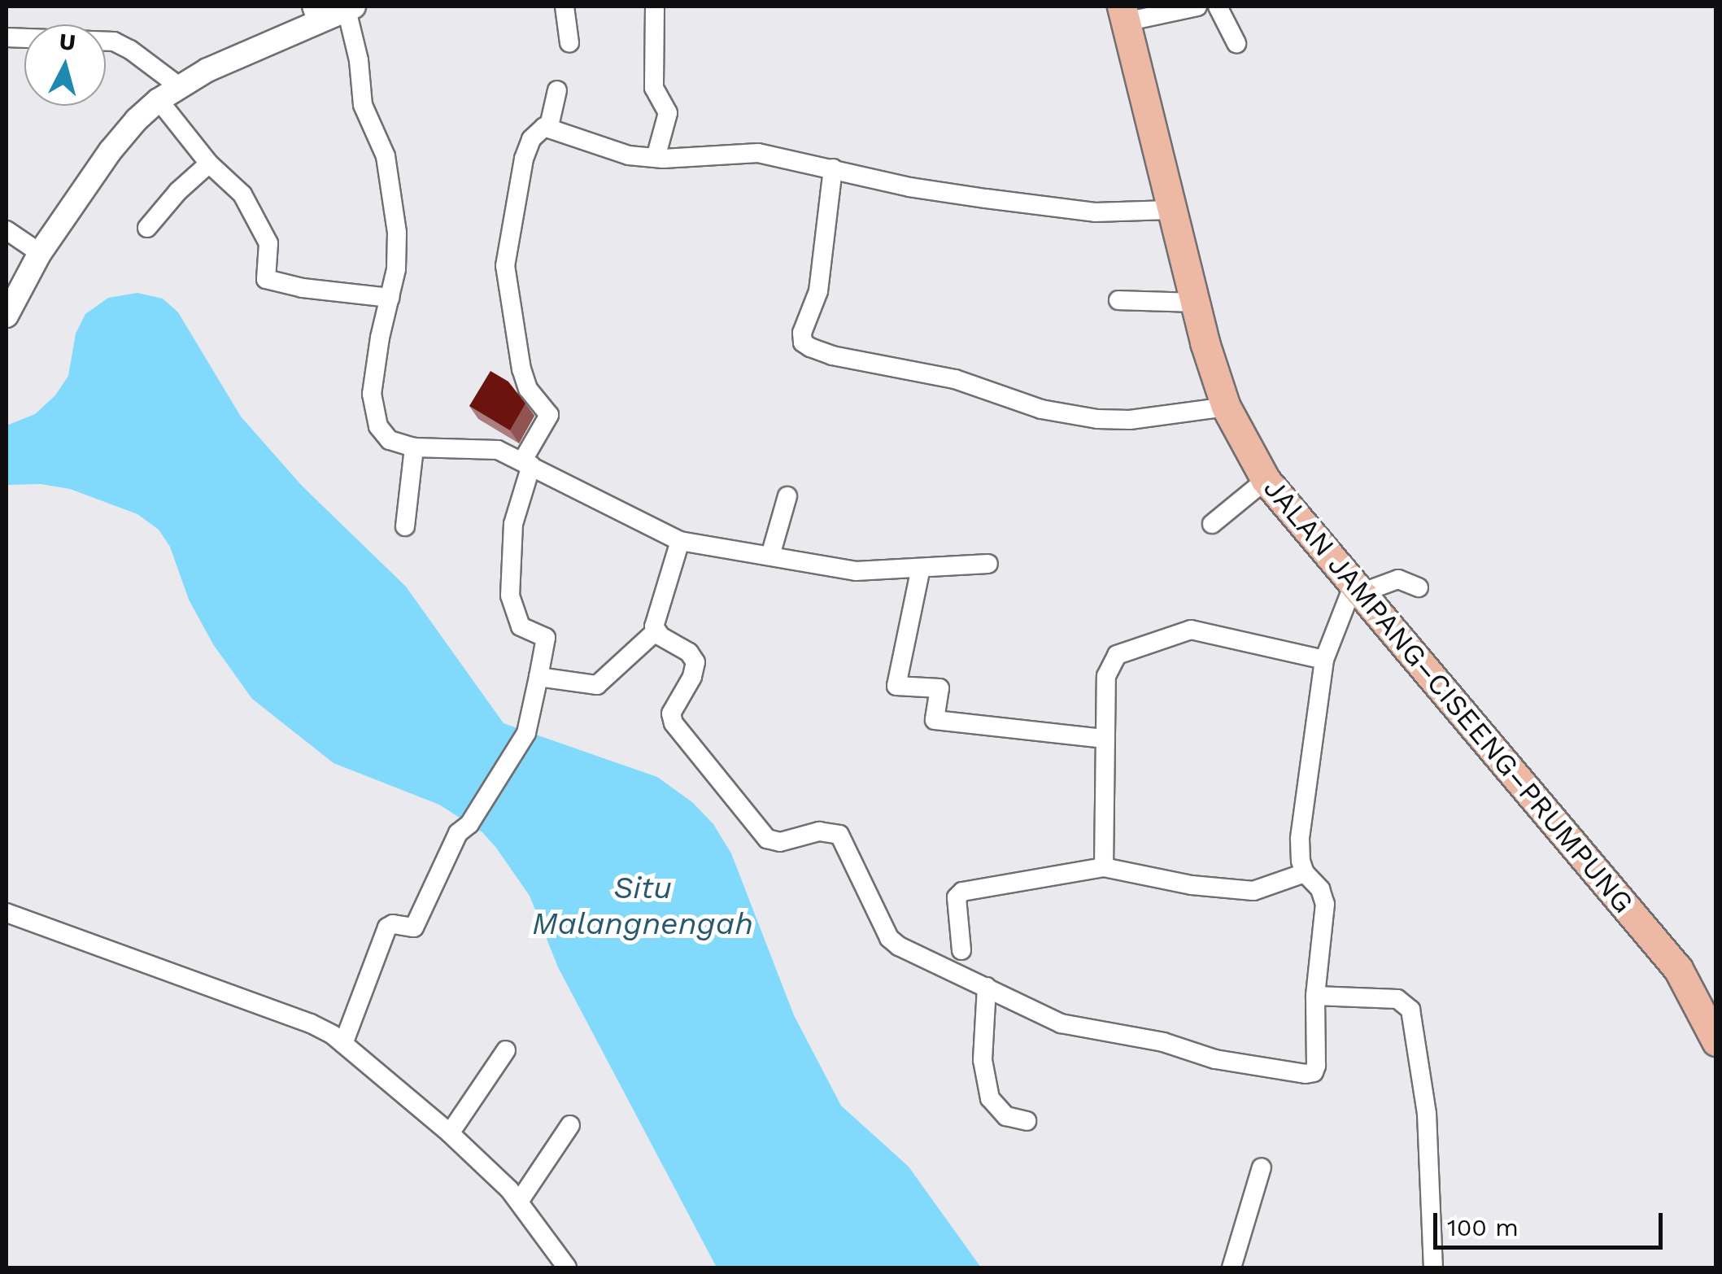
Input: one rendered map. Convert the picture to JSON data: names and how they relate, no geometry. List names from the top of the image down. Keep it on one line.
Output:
{"streets":{"main road":["JALAN JAMPANG–CISEENG–PRUMPUNG"]},"water":["Situ Malangnengah"],"scale_bar":"100 m","north":"top"}
